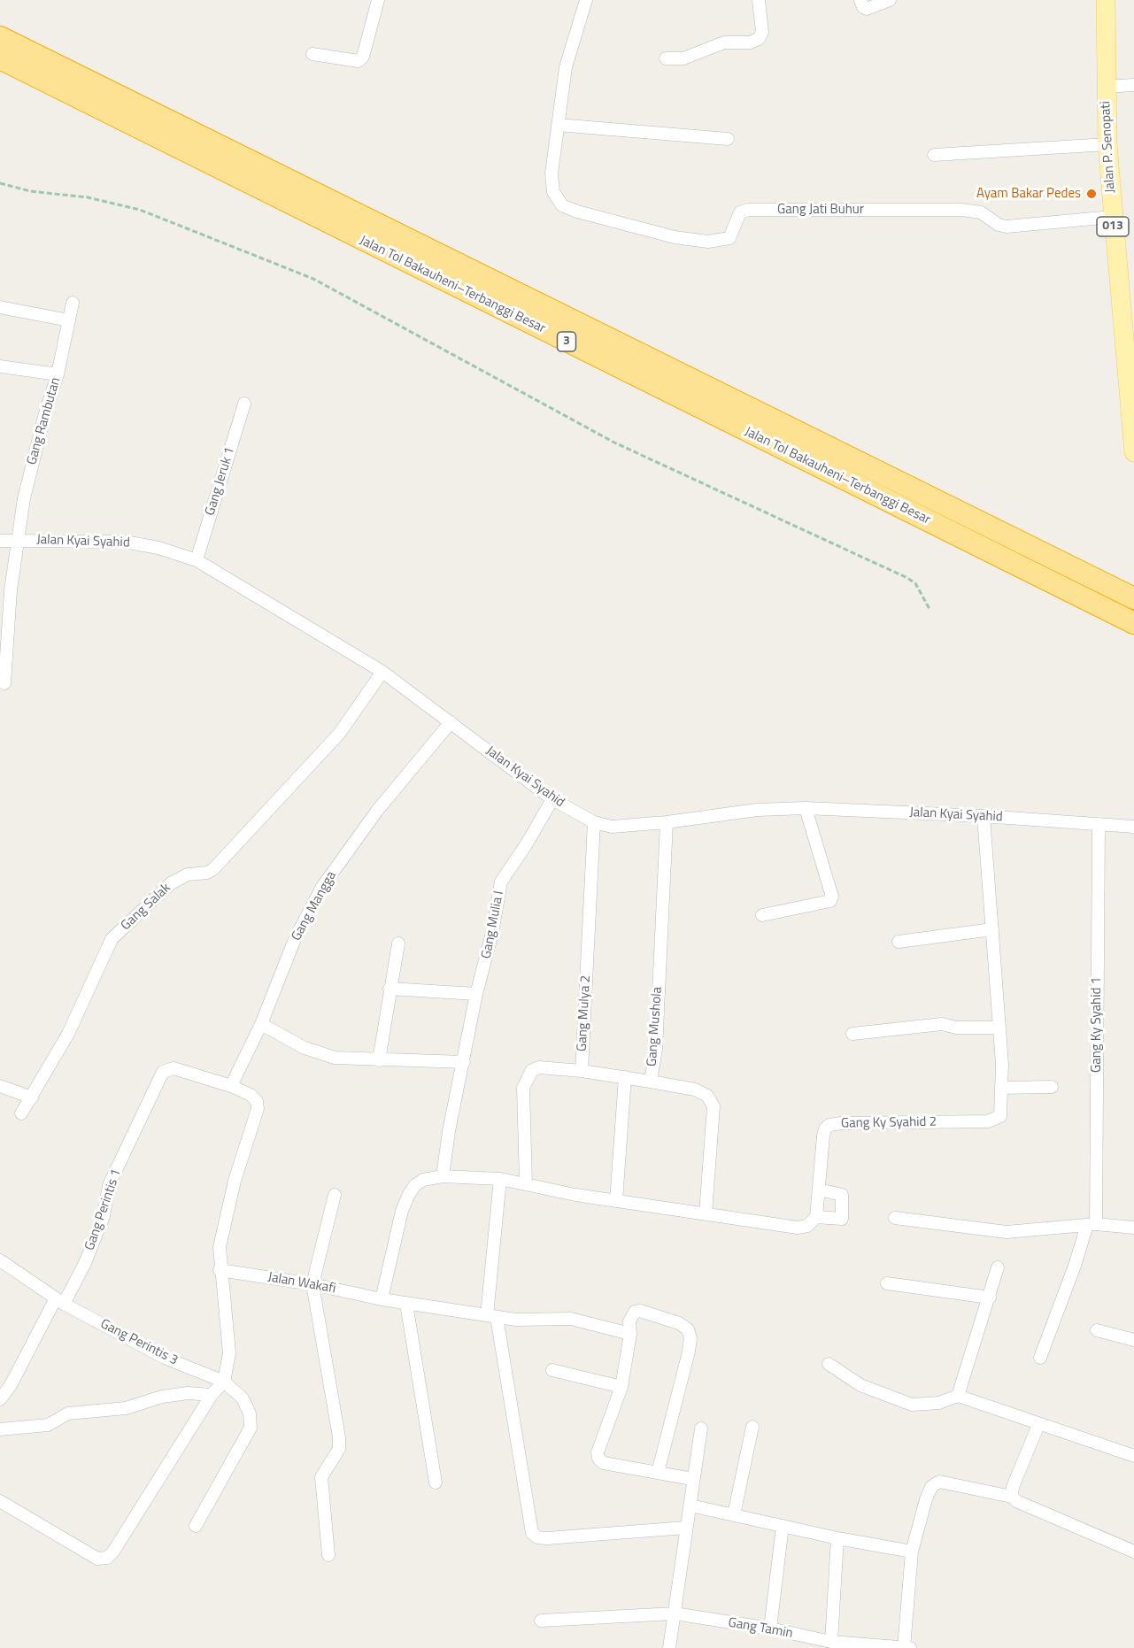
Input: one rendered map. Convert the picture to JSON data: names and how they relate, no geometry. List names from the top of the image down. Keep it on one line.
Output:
{"streets":{"highway":["Jalan Tol Bakauheni–Terbanggi Besar","3"],"main road":["Jalan P. Senopati","013"],"street":["Gang Jati Buhur","Gang Rambutan","Gang Jeruk 1","Jalan Kyai Syahid","Gang Mangga","Gang Salak","Gang Mulia I","Gang Mulya 2","Gang Ky Syahid 1","Gang Mushola","Gang Ky Syahid 2","Gang Perintis 1","Jalan Wakafi","Gang Perintis 3","Gang Tamin"]},"crossings":[["Jalan P. Senopati","Gang Jati Buhur"],["Gang Rambutan","Jalan Kyai Syahid"],["Gang Jeruk 1","Jalan Kyai Syahid"],["Jalan Kyai Syahid","Gang Mangga"],["Jalan Kyai Syahid","Gang Salak"],["Jalan Kyai Syahid","Gang Mulia I"],["Jalan Kyai Syahid","Gang Mulya 2"],["Jalan Kyai Syahid","Gang Ky Syahid 1"],["Jalan Kyai Syahid","Gang Mushola"],["Jalan Kyai Syahid","Gang Ky Syahid 2"],["Gang Mangga","Gang Perintis 1"],["Gang Mulya 2","Gang Mushola"],["Gang Perintis 1","Gang Perintis 3"]],"places":["Ayam Bakar Pedes"]}
